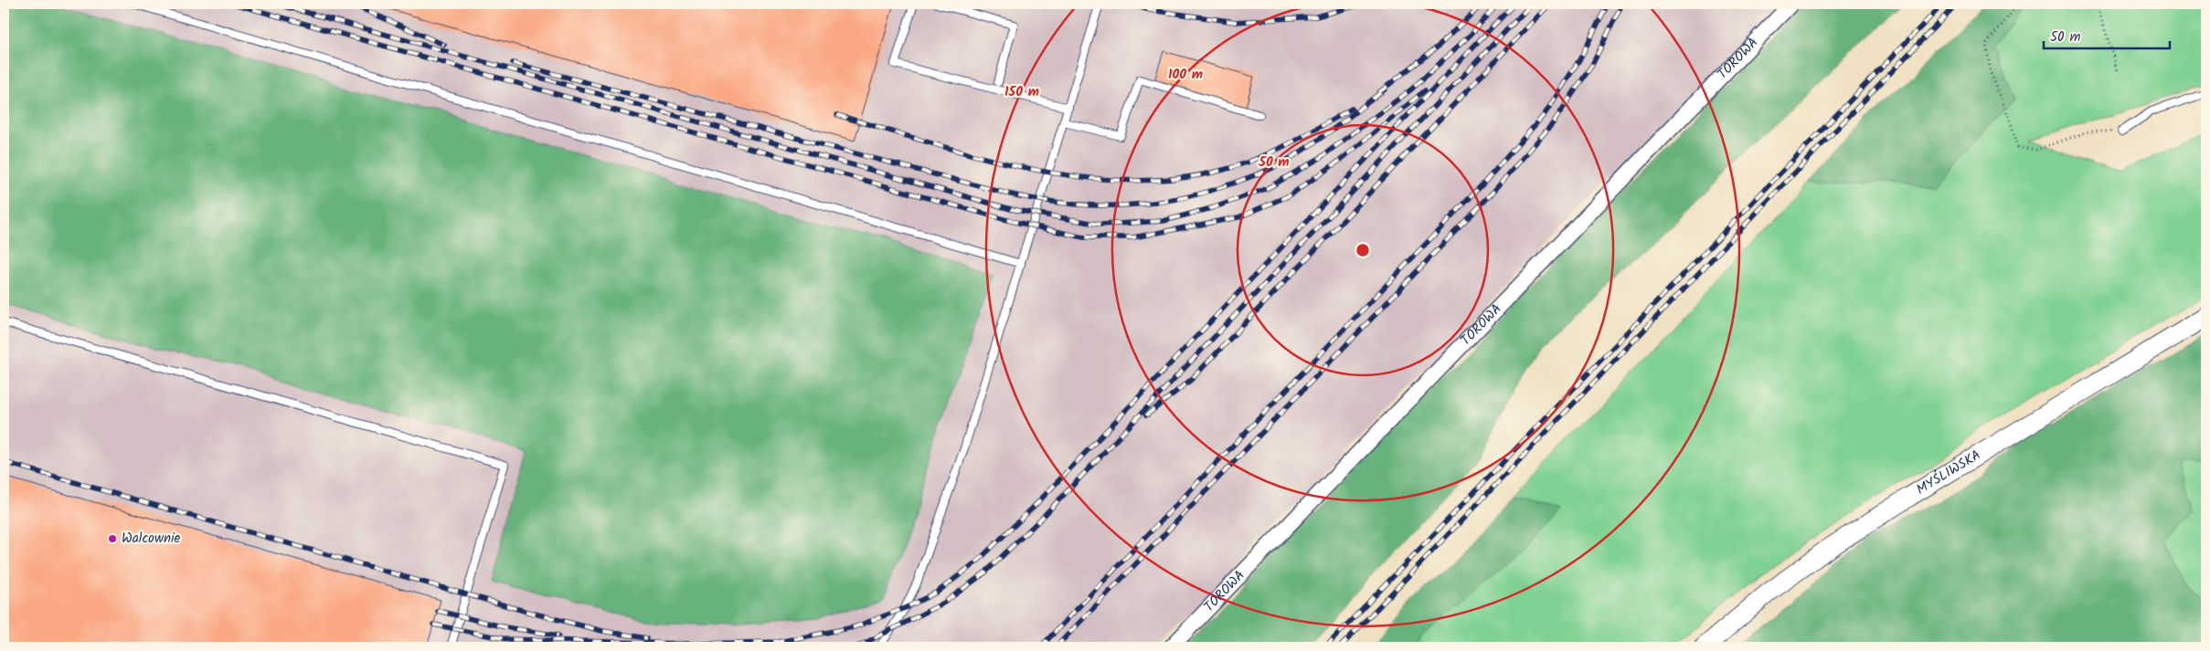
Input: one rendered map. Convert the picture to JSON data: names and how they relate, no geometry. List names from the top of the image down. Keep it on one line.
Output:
{"streets":{"street":["TOROWA","MYŚLIWSKA"]},"places":["Walcownie"],"scale_bar":"50 m","rings":["100 m","150 m","50 m"]}
